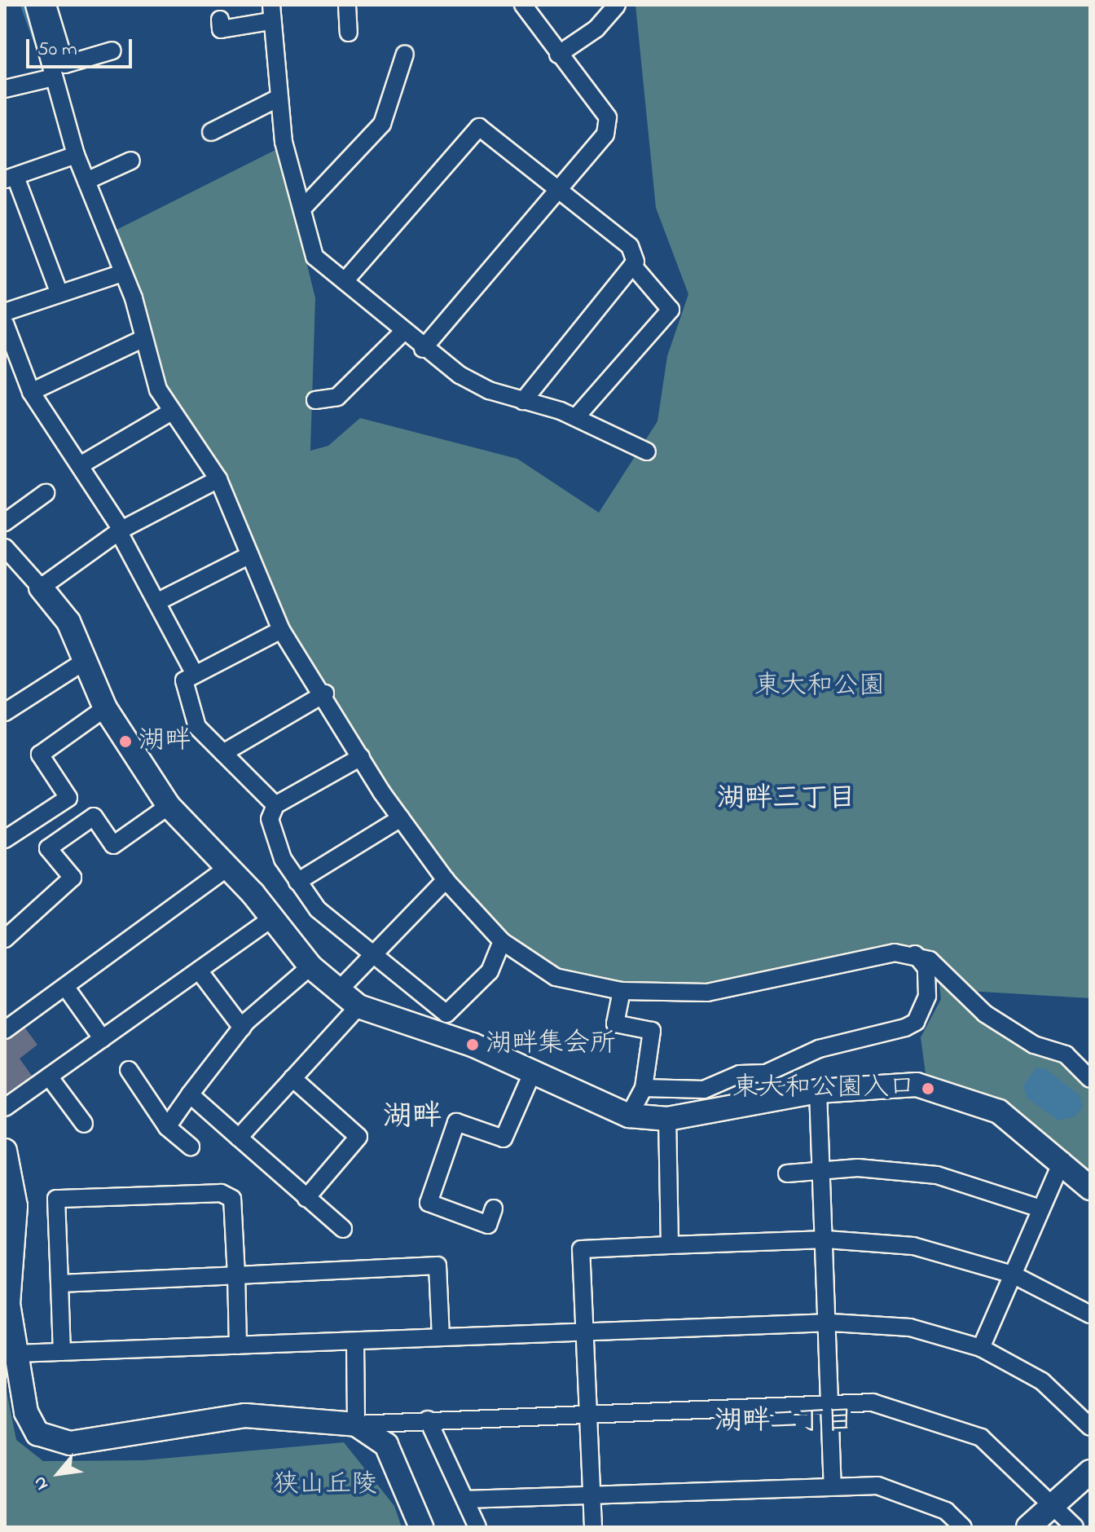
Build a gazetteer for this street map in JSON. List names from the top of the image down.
{
  "districts": ["湖畔三丁目", "湖畔", "湖畔二丁目"],
  "parks": ["東大和公園", "狭山丘陵"],
  "places": ["湖畔", "湖畔集会所", "東大和公園入口"],
  "scale_bar": "50 m",
  "north": "bottom left"
}
